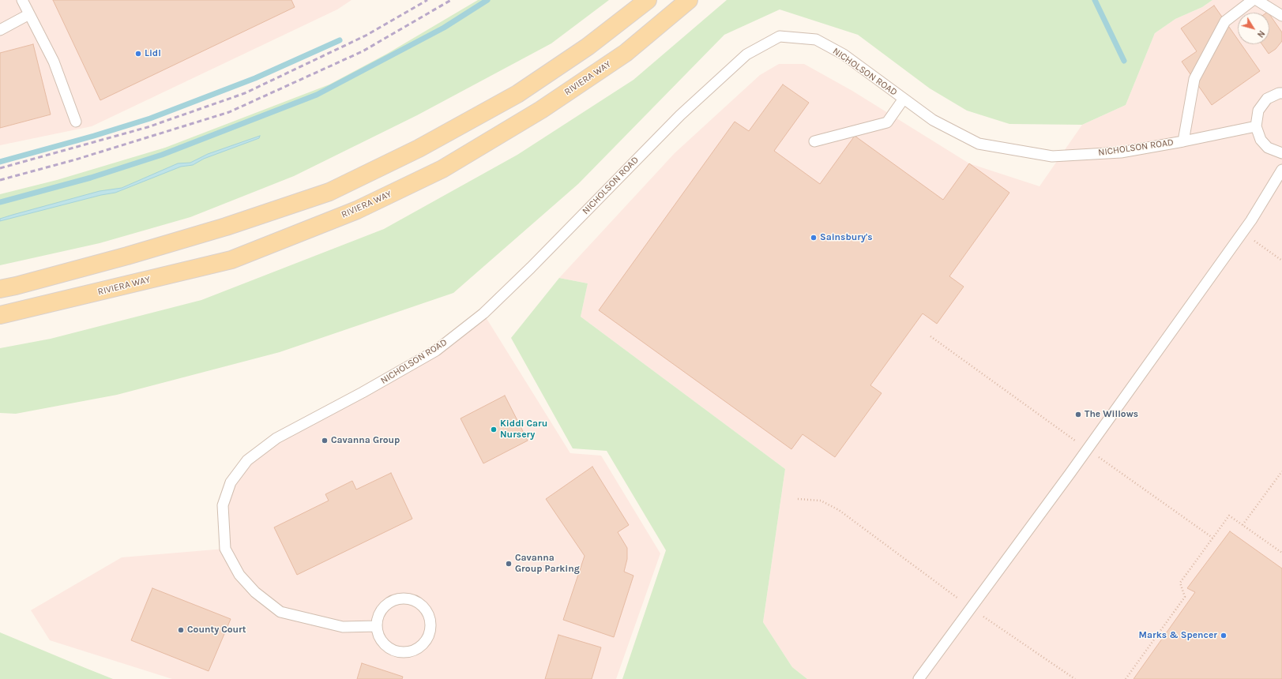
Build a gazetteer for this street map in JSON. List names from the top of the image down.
{
  "streets": {
    "main road": ["RIVIERA WAY"],
    "lane": ["NICHOLSON ROAD"]
  },
  "places": [
    "Lidl",
    "Sainsbury's",
    "The Willows",
    "Kiddi Caru Nursery",
    "Cavanna Group",
    "Cavanna Group Parking",
    "County Court",
    "Marks & Spencer"
  ],
  "north": "bottom right"
}
